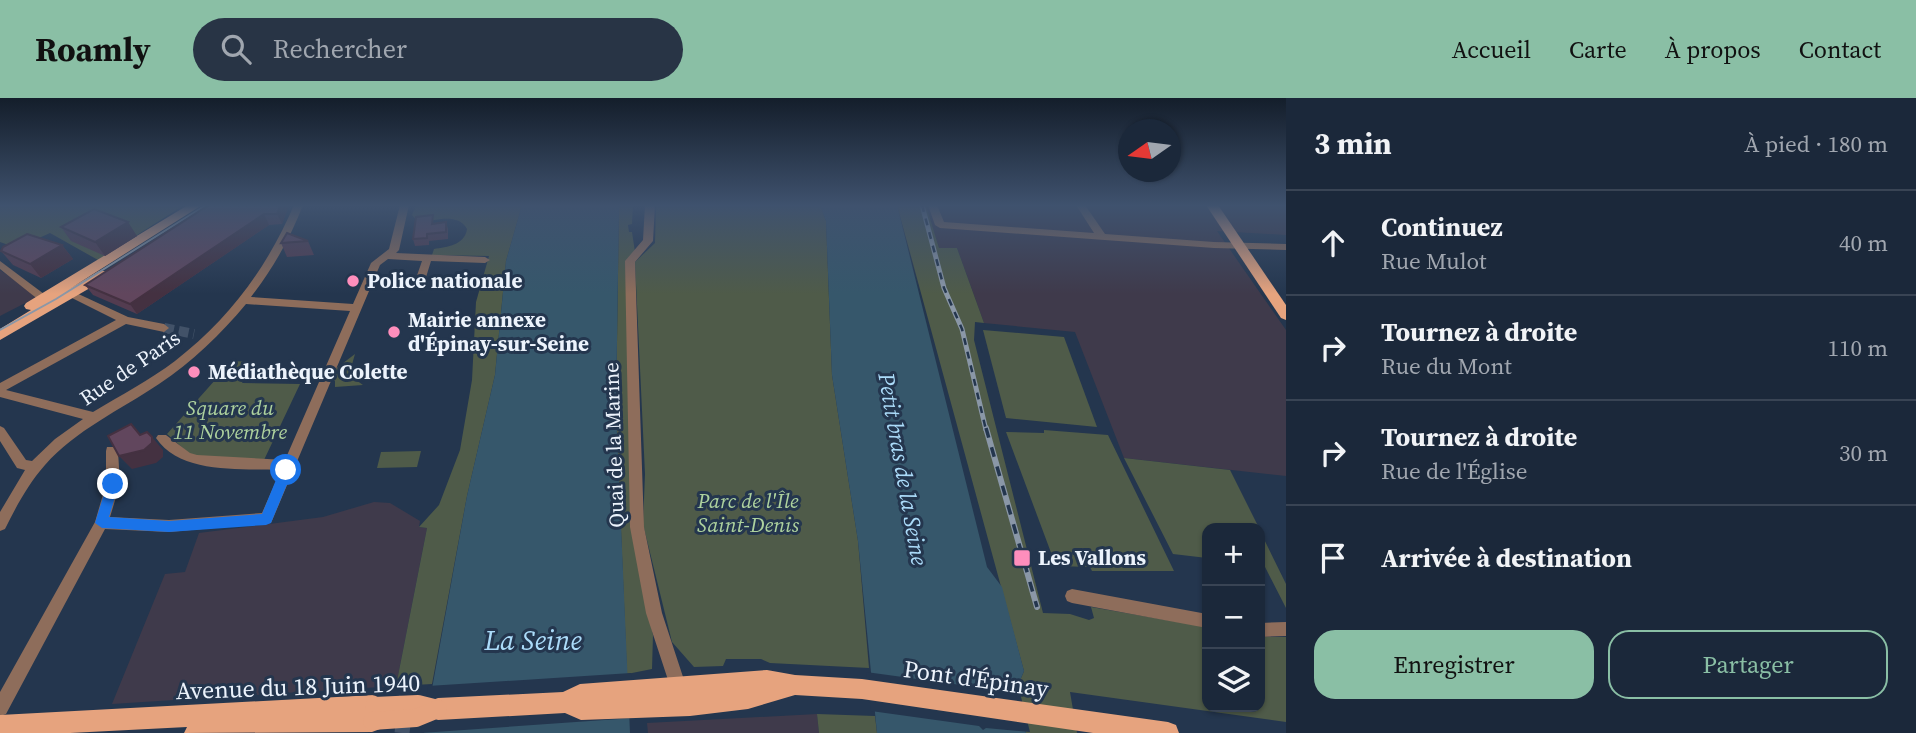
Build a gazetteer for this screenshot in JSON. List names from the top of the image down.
{
  "streets": {
    "main road": ["Pont d'Épinay", "Avenue du 18 Juin 1940"],
    "street": ["Rue de Paris", "Quai de la Marine"]
  },
  "crossings": [
    ["Quai de la Marine", "Pont d'Épinay"],
    ["Quai de la Marine", "Avenue du 18 Juin 1940"],
    ["Pont d'Épinay", "Avenue du 18 Juin 1940"]
  ],
  "water": ["Petit bras de la Seine", "La Seine"],
  "parks": ["Square du 11 Novembre", "Parc de l'Île Saint-Denis"],
  "places": {
    "other": ["Police nationale", "Mairie annexe d'Épinay-sur-Seine", "Médiathèque Colette"],
    "transit": ["Les Vallons"]
  },
  "north": "left",
  "page": {
    "header": "Roamly",
    "search": "Rechercher",
    "nav": [
      "Accueil",
      "Carte",
      "À propos",
      "Contact"
    ],
    "heading": ["3 min", "À pied · 180 m"],
    "list": [
      ["Continuez", "Rue Mulot", "40 m"],
      ["Tournez à droite", "Rue du Mont", "110 m"],
      ["Tournez à droite", "Rue de l'Église", "30 m"],
      "Arrivée à destination"
    ],
    "map_buttons": ["+", "−"],
    "buttons": ["Enregistrer", "Partager"]
  }
}
